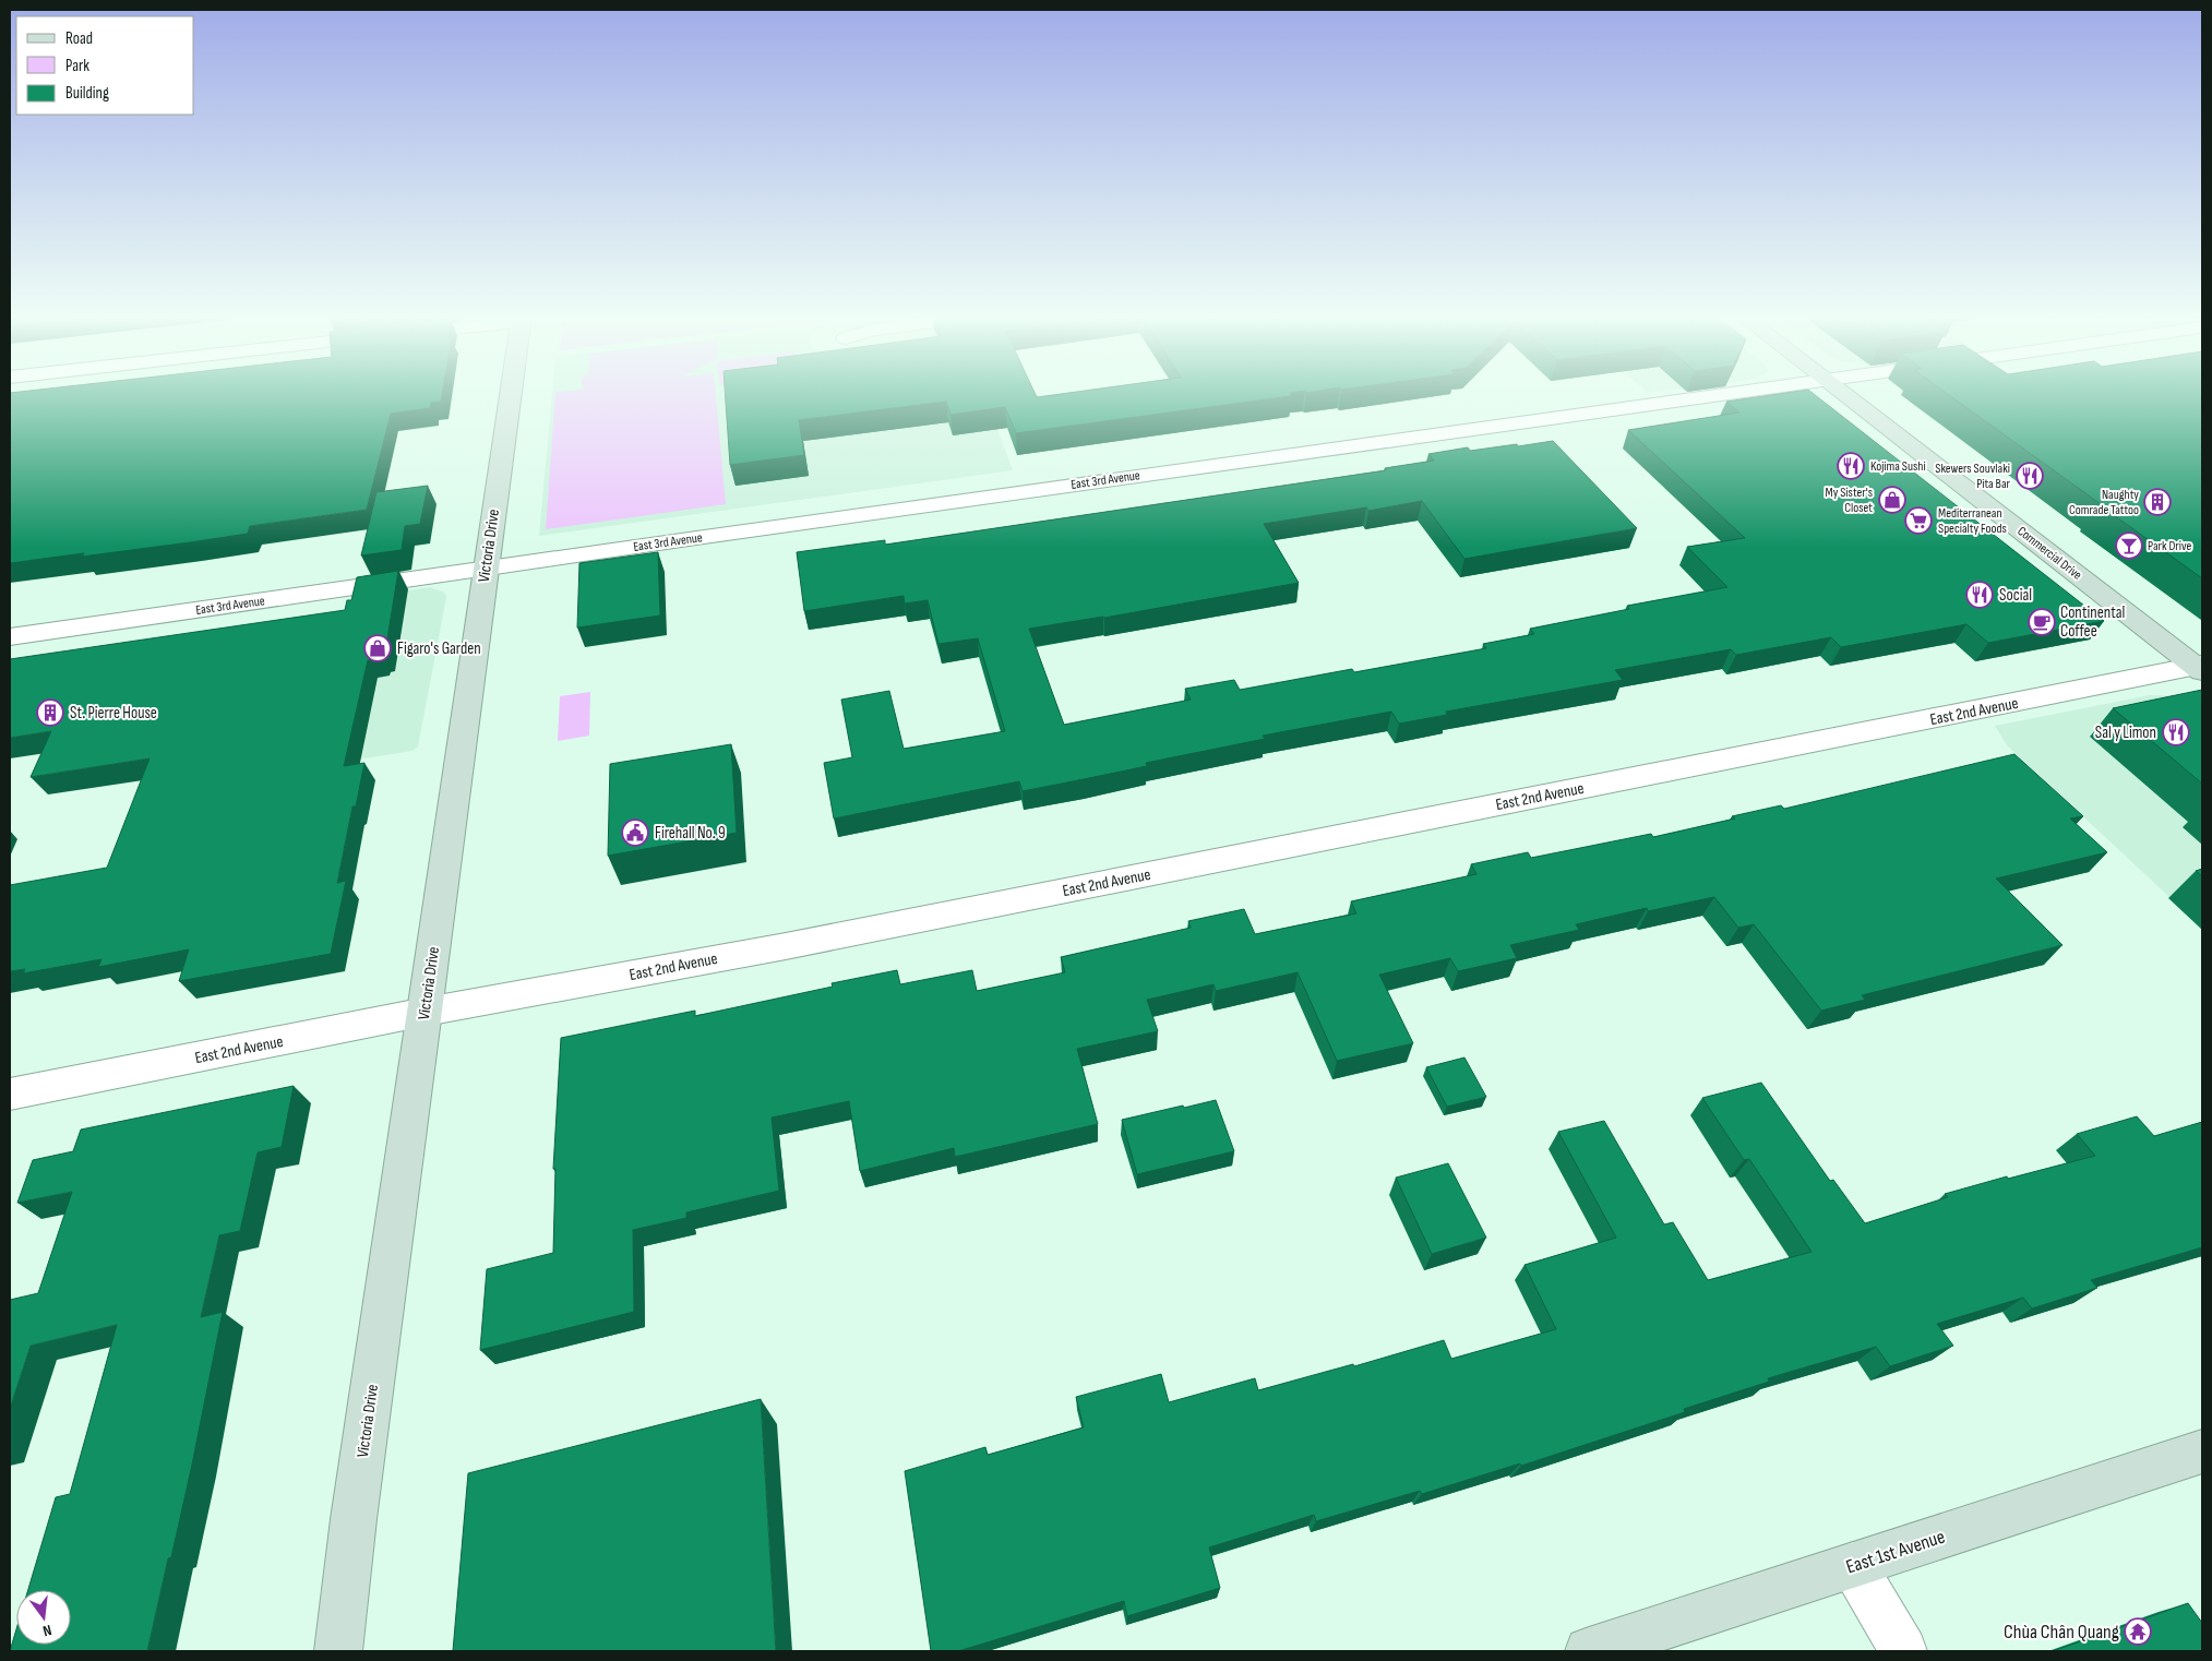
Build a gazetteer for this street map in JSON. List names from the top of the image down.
{
  "streets": {
    "street": [
      "East 3rd Avenue",
      "Victoria Drive",
      "Commercial Drive",
      "East 2nd Avenue",
      "East 1st Avenue"
    ]
  },
  "crossings": [
    ["East 3rd Avenue", "Victoria Drive"],
    ["Victoria Drive", "East 2nd Avenue"],
    ["Commercial Drive", "East 2nd Avenue"]
  ],
  "places": {
    "restaurant": [
      "Kojima Sushi",
      "Skewers Souvlaki Pita Bar",
      "Social",
      "Sal y Limon"
    ],
    "shop": ["My Sister's Closet", "Figaro's Garden"],
    "building": ["Naughty Comrade Tattoo", "St. Pierre House"],
    "supermarket": ["Mediterranean Specialty Foods"],
    "bar": ["Park Drive"],
    "cafe": ["Continental Coffee"],
    "public building": ["Firehall No. 9"],
    "temple": ["Chùa Chân Quang"]
  },
  "legend": ["Road", "Park", "Building"],
  "north": "bottom"
}
